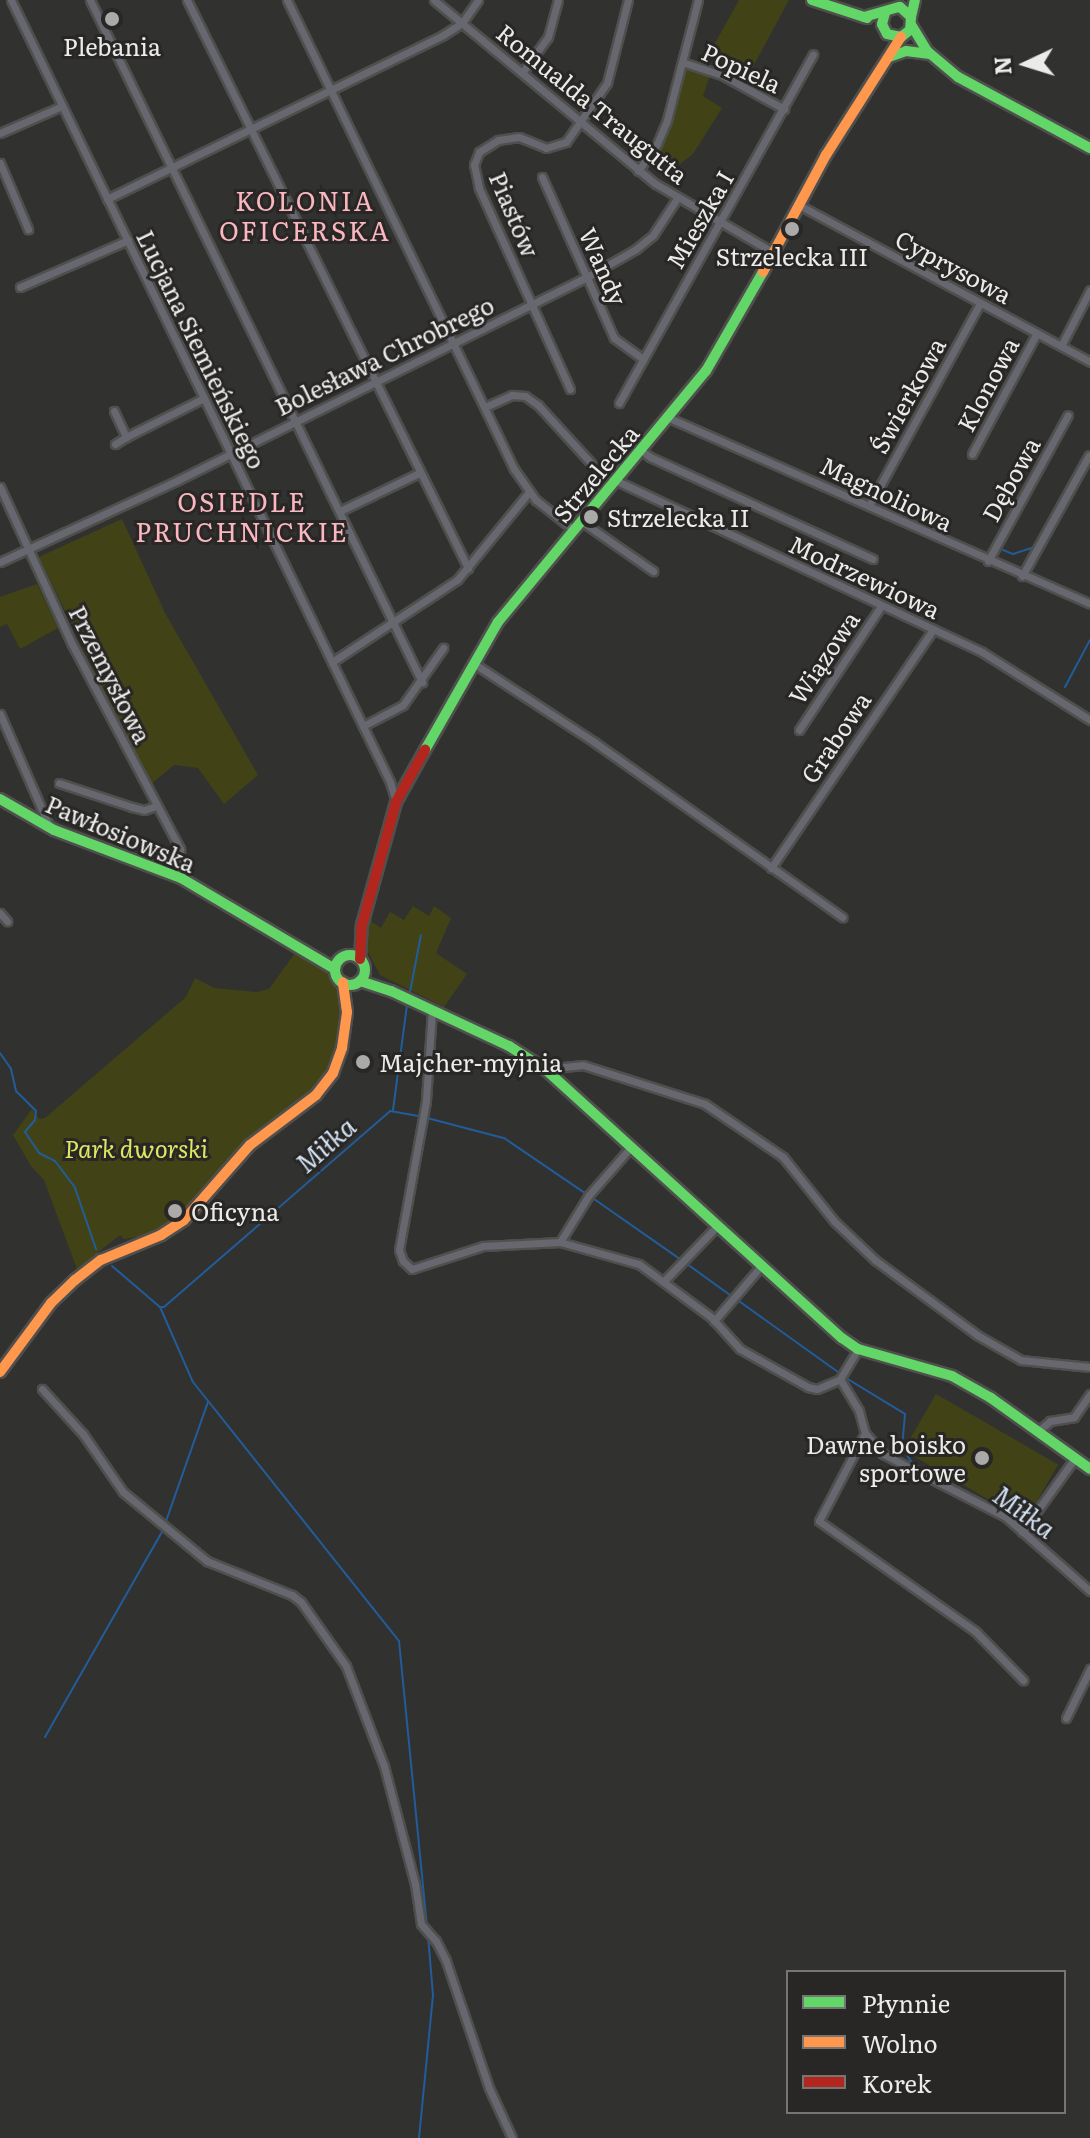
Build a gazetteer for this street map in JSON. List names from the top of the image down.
{
  "streets": {
    "street": [
      "Popiela",
      "Romualda Traugutta",
      "Piastów",
      "Mieszka I",
      "Wandy",
      "Cyprysowa",
      "Lucjana Siemieńskiego",
      "Bolesława Chrobrego",
      "Klonowa",
      "Świerkowa",
      "Strzelecka",
      "Dębowa",
      "Magnoliowa",
      "Modrzewiowa",
      "Wiązowa",
      "Przemysłowa",
      "Grabowa",
      "Pawłosiowska"
    ]
  },
  "crossings": [
    ["Popiela", "Mieszka I"],
    ["Romualda Traugutta", "Piastów"],
    ["Romualda Traugutta", "Mieszka I"],
    ["Romualda Traugutta", "Bolesława Chrobrego"],
    ["Romualda Traugutta", "Strzelecka"],
    ["Piastów", "Bolesława Chrobrego"],
    ["Mieszka I", "Wandy"],
    ["Wandy", "Bolesława Chrobrego"],
    ["Cyprysowa", "Klonowa"],
    ["Cyprysowa", "Świerkowa"],
    ["Cyprysowa", "Strzelecka"],
    ["Lucjana Siemieńskiego", "Bolesława Chrobrego"],
    ["Lucjana Siemieńskiego", "Strzelecka"],
    ["Bolesława Chrobrego", "Przemysłowa"],
    ["Świerkowa", "Magnoliowa"],
    ["Strzelecka", "Magnoliowa"],
    ["Strzelecka", "Modrzewiowa"],
    ["Strzelecka", "Pawłosiowska"],
    ["Dębowa", "Magnoliowa"],
    ["Modrzewiowa", "Wiązowa"],
    ["Modrzewiowa", "Grabowa"],
    ["Przemysłowa", "Pawłosiowska"]
  ],
  "districts": ["KOLONIA OFICERSKA", "OSIEDLE PRUCHNICKIE"],
  "water": ["Miłka"],
  "parks": ["Park dworski"],
  "places": [
    "Plebania",
    "Strzelecka III",
    "Strzelecka II",
    "Majcher-myjnia",
    "Oficyna",
    "Dawne boisko sportowe"
  ],
  "legend": ["Płynnie", "Wolno", "Korek"],
  "north": "left"
}
